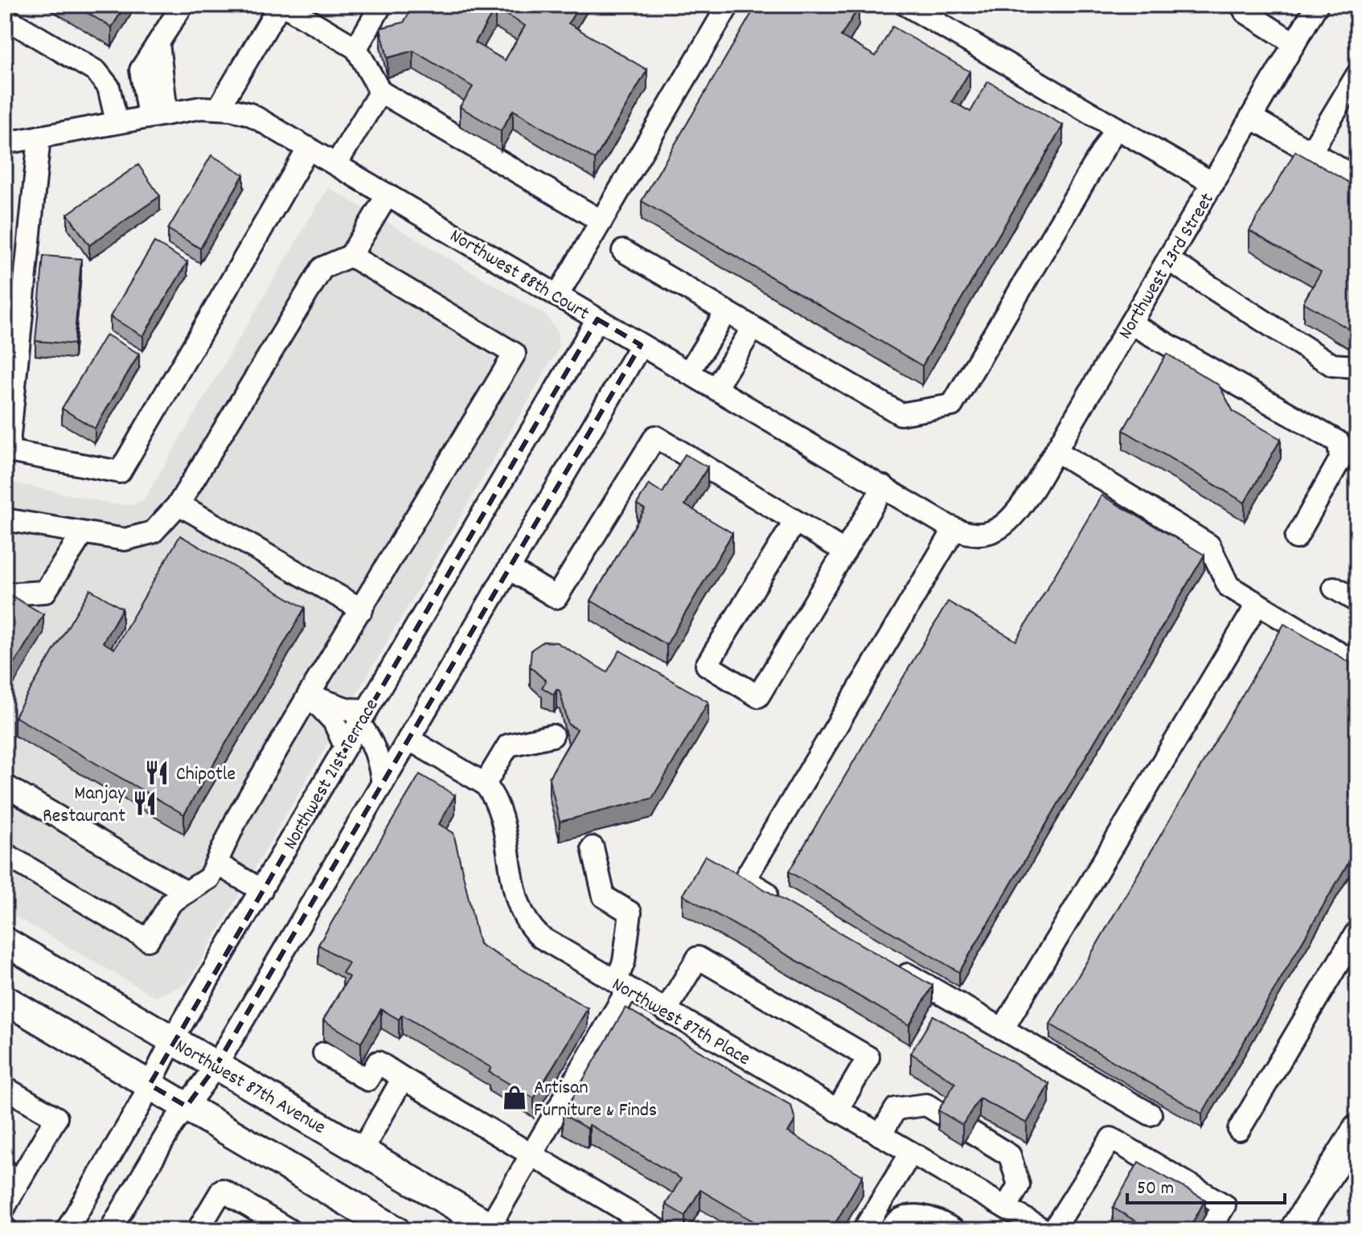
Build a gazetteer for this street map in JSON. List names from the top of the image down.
{
  "streets": {
    "main road": ["Northwest 87th Avenue"],
    "street": [
      "Northwest 23rd Street",
      "Northwest 88th Court",
      "Northwest 21st Terrace",
      "Northwest 87th Place"
    ]
  },
  "crossings": [
    ["Northwest 23rd Street", "Northwest 88th Court"],
    ["Northwest 88th Court", "Northwest 21st Terrace"],
    ["Northwest 21st Terrace", "Northwest 87th Avenue"]
  ],
  "places": {
    "restaurant": ["Chipotle", "Manjay Restaurant"],
    "shop": ["Artisan Furniture & Finds"]
  },
  "scale_bar": "50 m"
}
